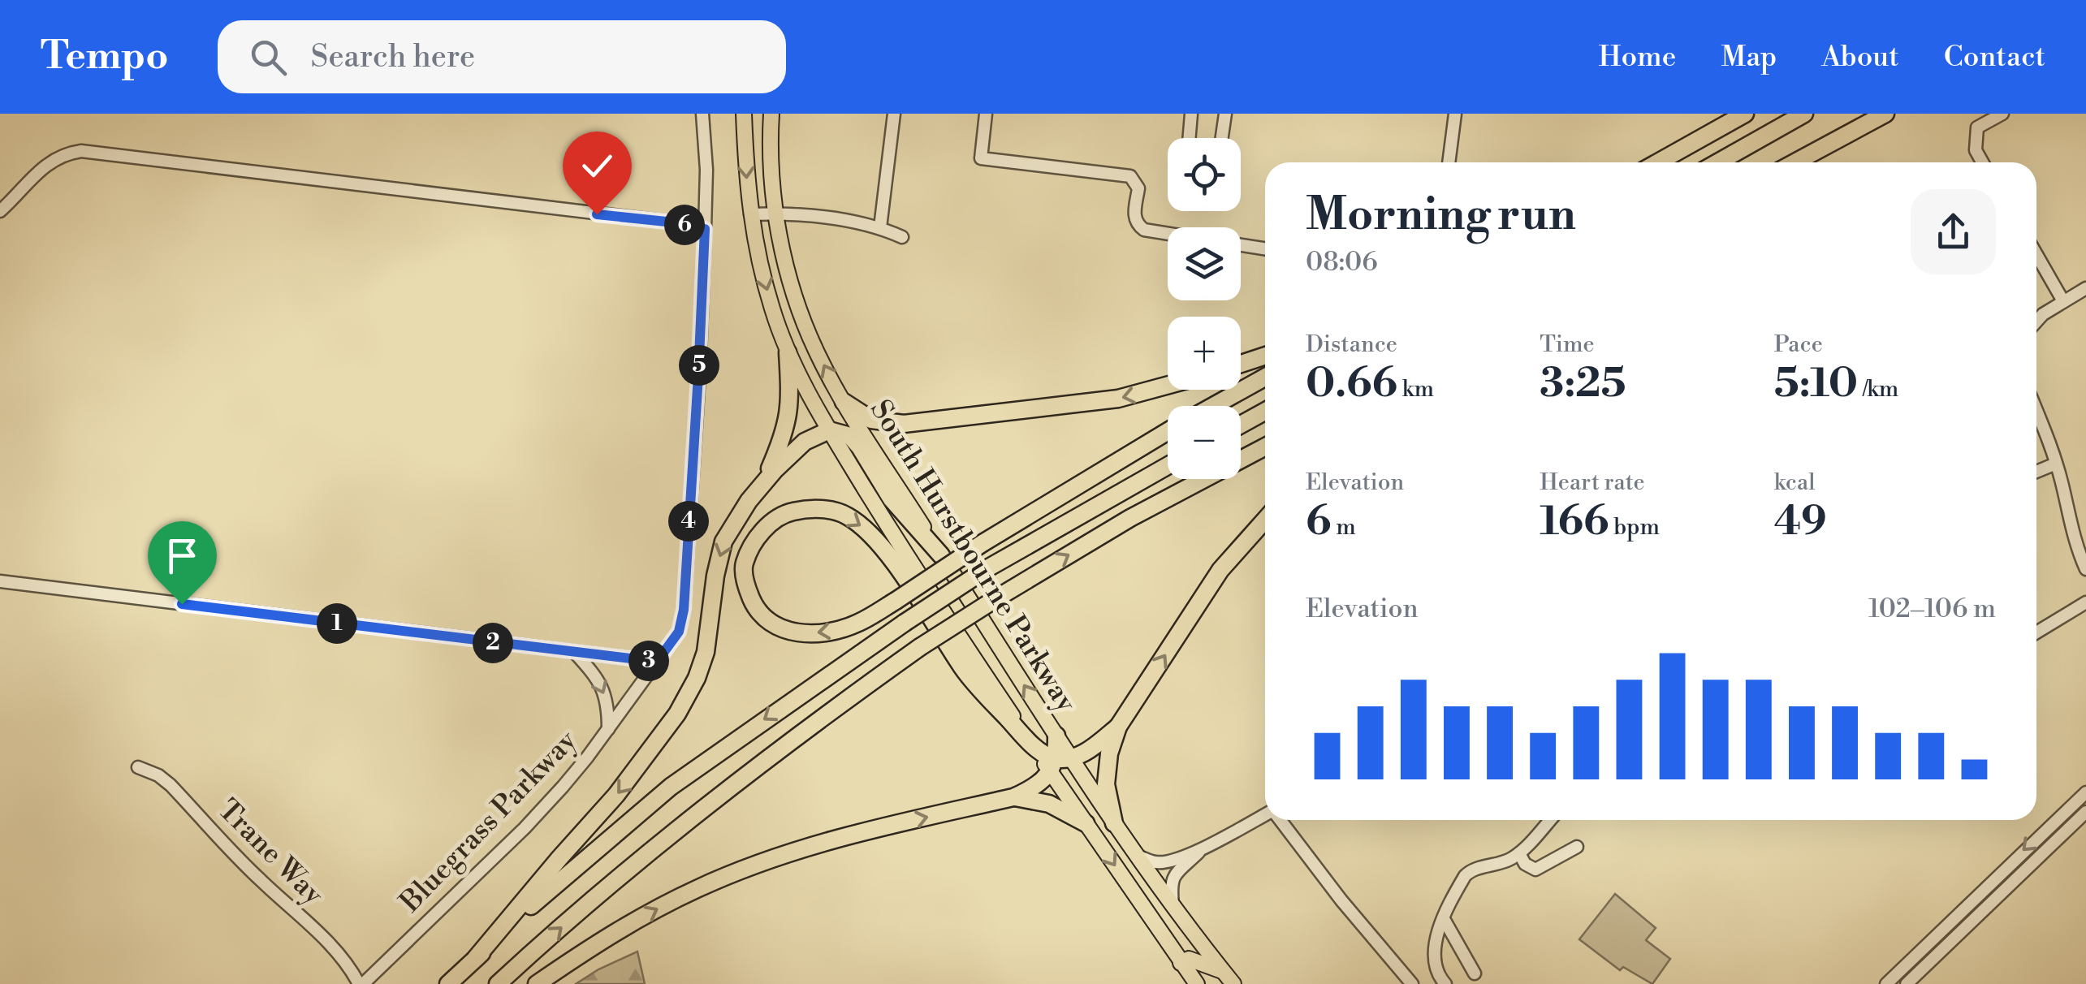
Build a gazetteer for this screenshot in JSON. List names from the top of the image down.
{
  "streets": {
    "main road": ["South Hurstbourne Parkway"],
    "street": ["Bluegrass Parkway", "Trane Way"]
  },
  "crossings": [
    ["Bluegrass Parkway", "Trane Way"]
  ],
  "page": {
    "header": "Tempo",
    "search": "Search here",
    "nav": [
      "Home",
      "Map",
      "About",
      "Contact"
    ],
    "map_buttons": ["+", "−"],
    "heading": ["Morning run", "08:06"],
    "pins": [
      "6",
      "5",
      "4",
      "1",
      "2",
      "3"
    ],
    "stats": [
      ["Distance", "0.66 km"],
      ["Time", "3:25"],
      ["Pace", "5:10 /km"],
      ["Elevation", "6 m"],
      ["Heart rate", "166 bpm"],
      ["kcal", "49"]
    ],
    "chart": ["Elevation", "102–106 m"]
  }
}
